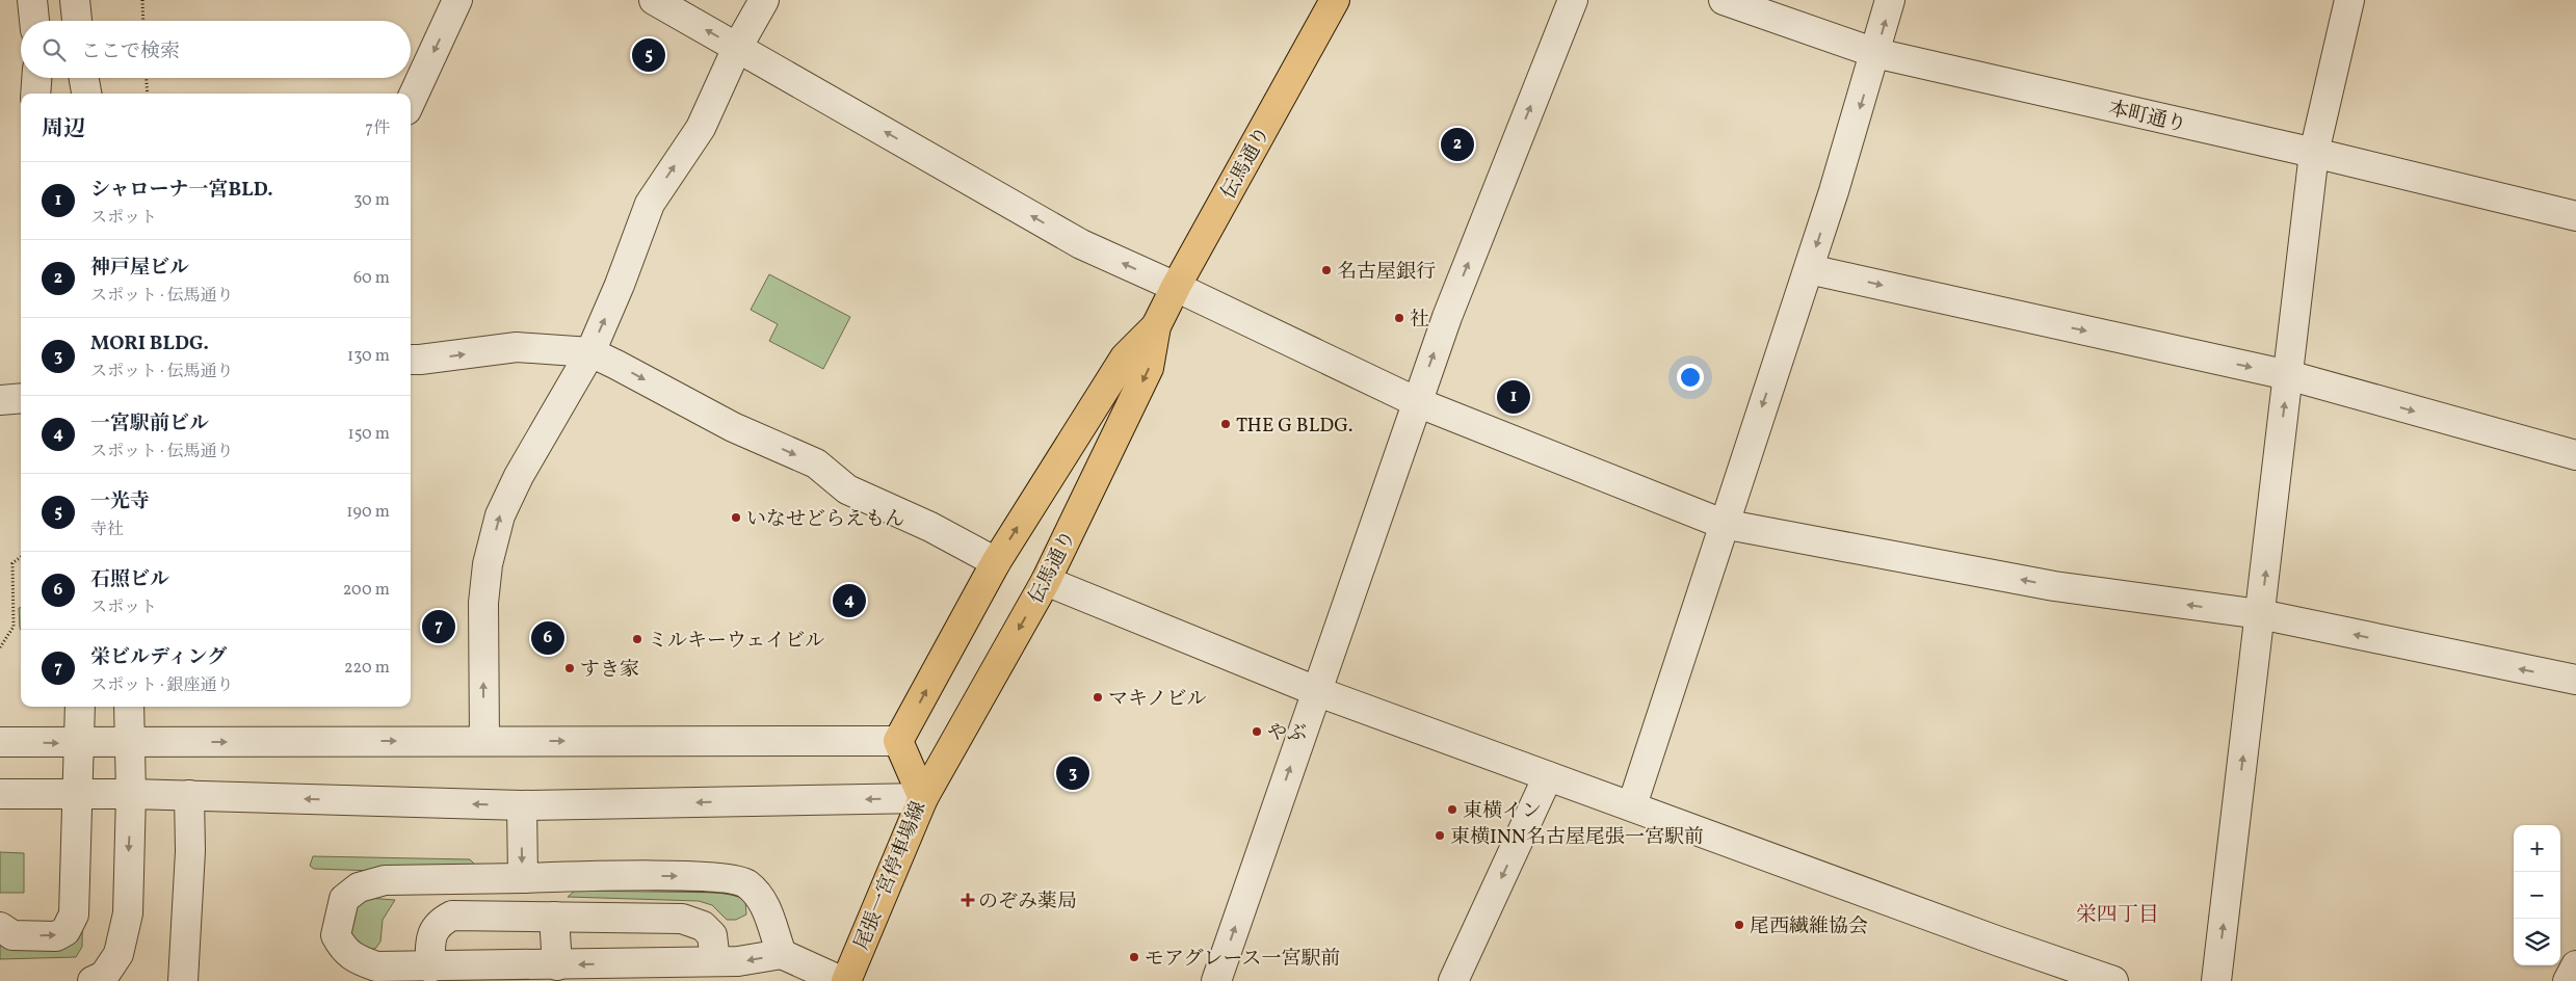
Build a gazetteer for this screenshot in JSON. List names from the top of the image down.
{
  "streets": {
    "main road": ["伝馬通り", "尾張一宮停車場線"],
    "street": ["本町通り"]
  },
  "crossings": [
    ["伝馬通り", "尾張一宮停車場線"]
  ],
  "districts": ["栄四丁目"],
  "places": {
    "other": [
      "名古屋銀行",
      "社",
      "THE G BLDG.",
      "いなせどらえもん",
      "ミルキーウェイビル",
      "すき家",
      "マキノビル",
      "やぶ",
      "東横イン",
      "東横INN名古屋尾張一宮駅前",
      "尾西繊維協会",
      "モアグレース一宮駅前"
    ],
    "health": ["のぞみ薬局"]
  },
  "page": {
    "search": "ここで検索",
    "pins": [
      "5",
      "2",
      "1",
      "4",
      "7",
      "6",
      "3"
    ],
    "heading": ["周辺", "7件"],
    "list": [
      {
        "mark": "1",
        "name": "シャローナ一宮BLD.",
        "note": "スポット",
        "value": "30 m"
      },
      {
        "mark": "2",
        "name": "神戸屋ビル",
        "note": "スポット · 伝馬通り",
        "value": "60 m"
      },
      {
        "mark": "3",
        "name": "MORI BLDG.",
        "note": "スポット · 伝馬通り",
        "value": "130 m"
      },
      {
        "mark": "4",
        "name": "一宮駅前ビル",
        "note": "スポット · 伝馬通り",
        "value": "150 m"
      },
      {
        "mark": "5",
        "name": "一光寺",
        "note": "寺社",
        "value": "190 m"
      },
      {
        "mark": "6",
        "name": "石照ビル",
        "note": "スポット",
        "value": "200 m"
      },
      {
        "mark": "7",
        "name": "栄ビルディング",
        "note": "スポット · 銀座通り",
        "value": "220 m"
      }
    ],
    "map_buttons": ["+", "−"]
  }
}
